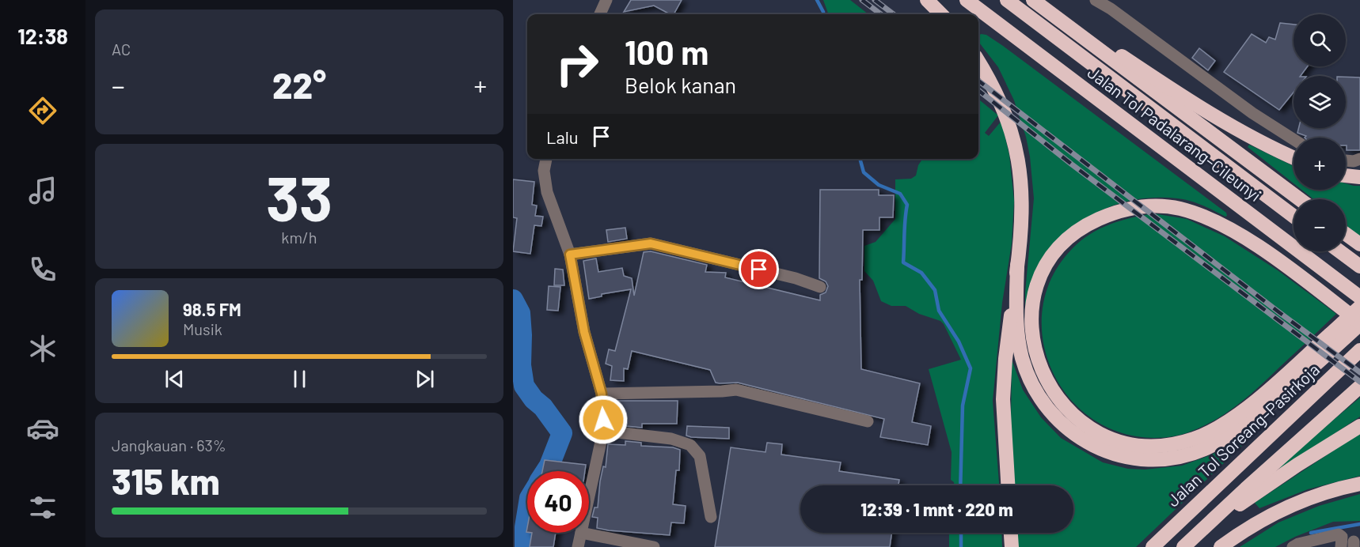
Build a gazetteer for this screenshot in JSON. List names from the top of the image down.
{
  "streets": {
    "highway": ["Jalan Tol Padalarang–Cileunyi", "Jalan Tol Soreang–Pasirkoja"]
  },
  "page": {
    "tabs": "12:38",
    "tile": [
      "AC",
      ["33", "km/h"],
      ["Jangkauan · 63%", "315 km"]
    ],
    "map_buttons": ["+", "−"],
    "turn": ["100 m", "Belok kanan"],
    "heat": ["−", "22°", "+"],
    "then": "Lalu",
    "song": ["98.5 FM", "Musik"],
    "limit": "40",
    "trip": "12:39 · 1 mnt · 220 m"
  }
}
